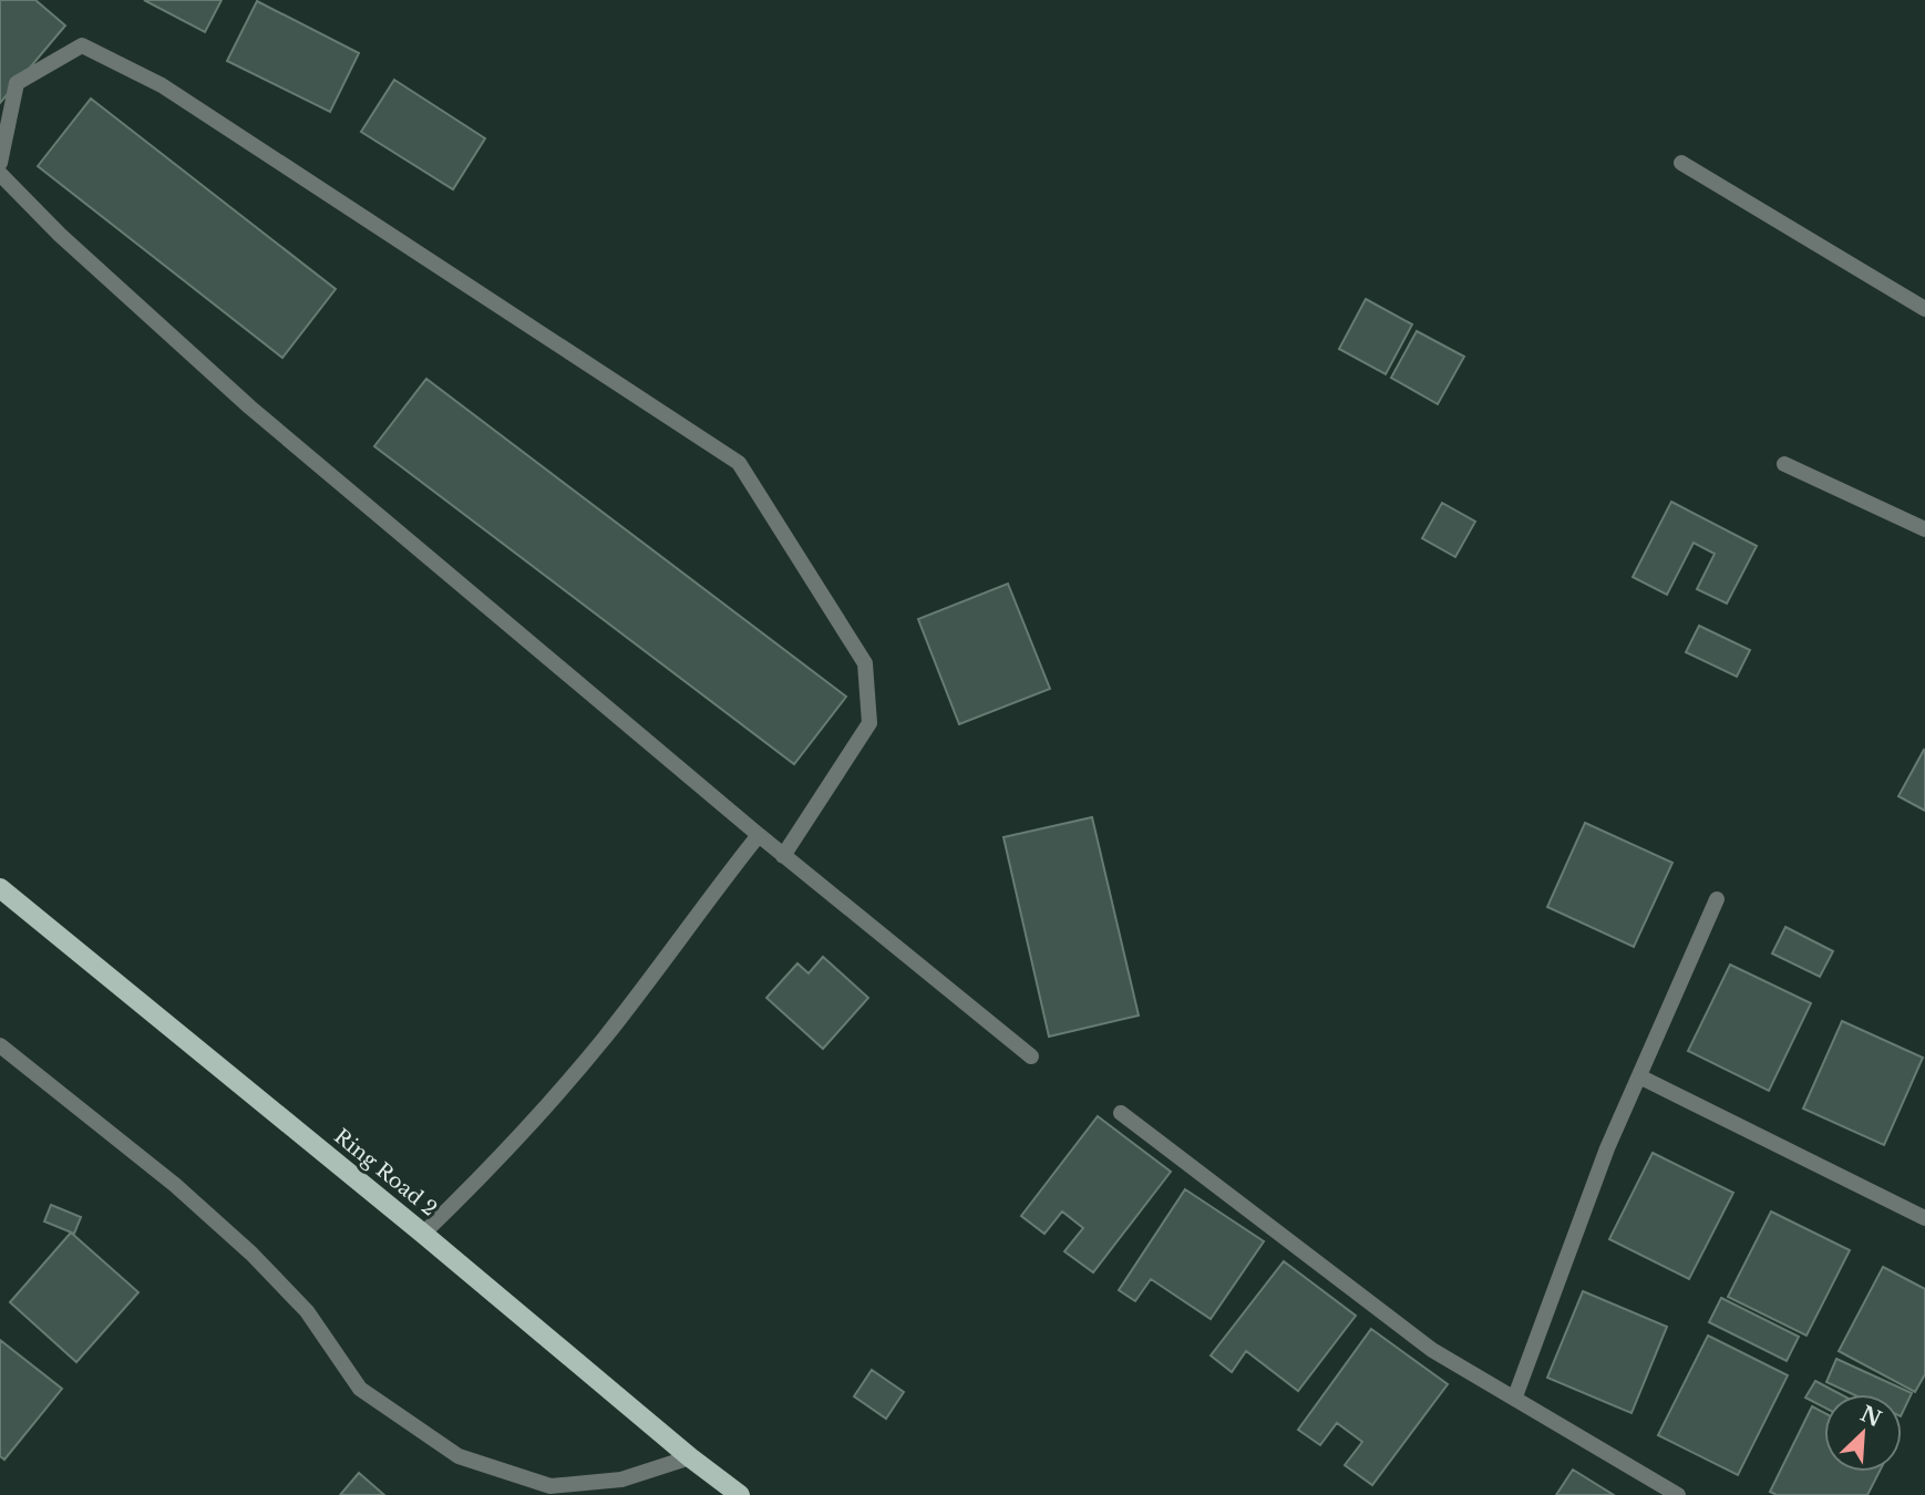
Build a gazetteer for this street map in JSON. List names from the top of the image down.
{
  "streets": {
    "main road": ["Ring Road 2"]
  },
  "north": "top right"
}
